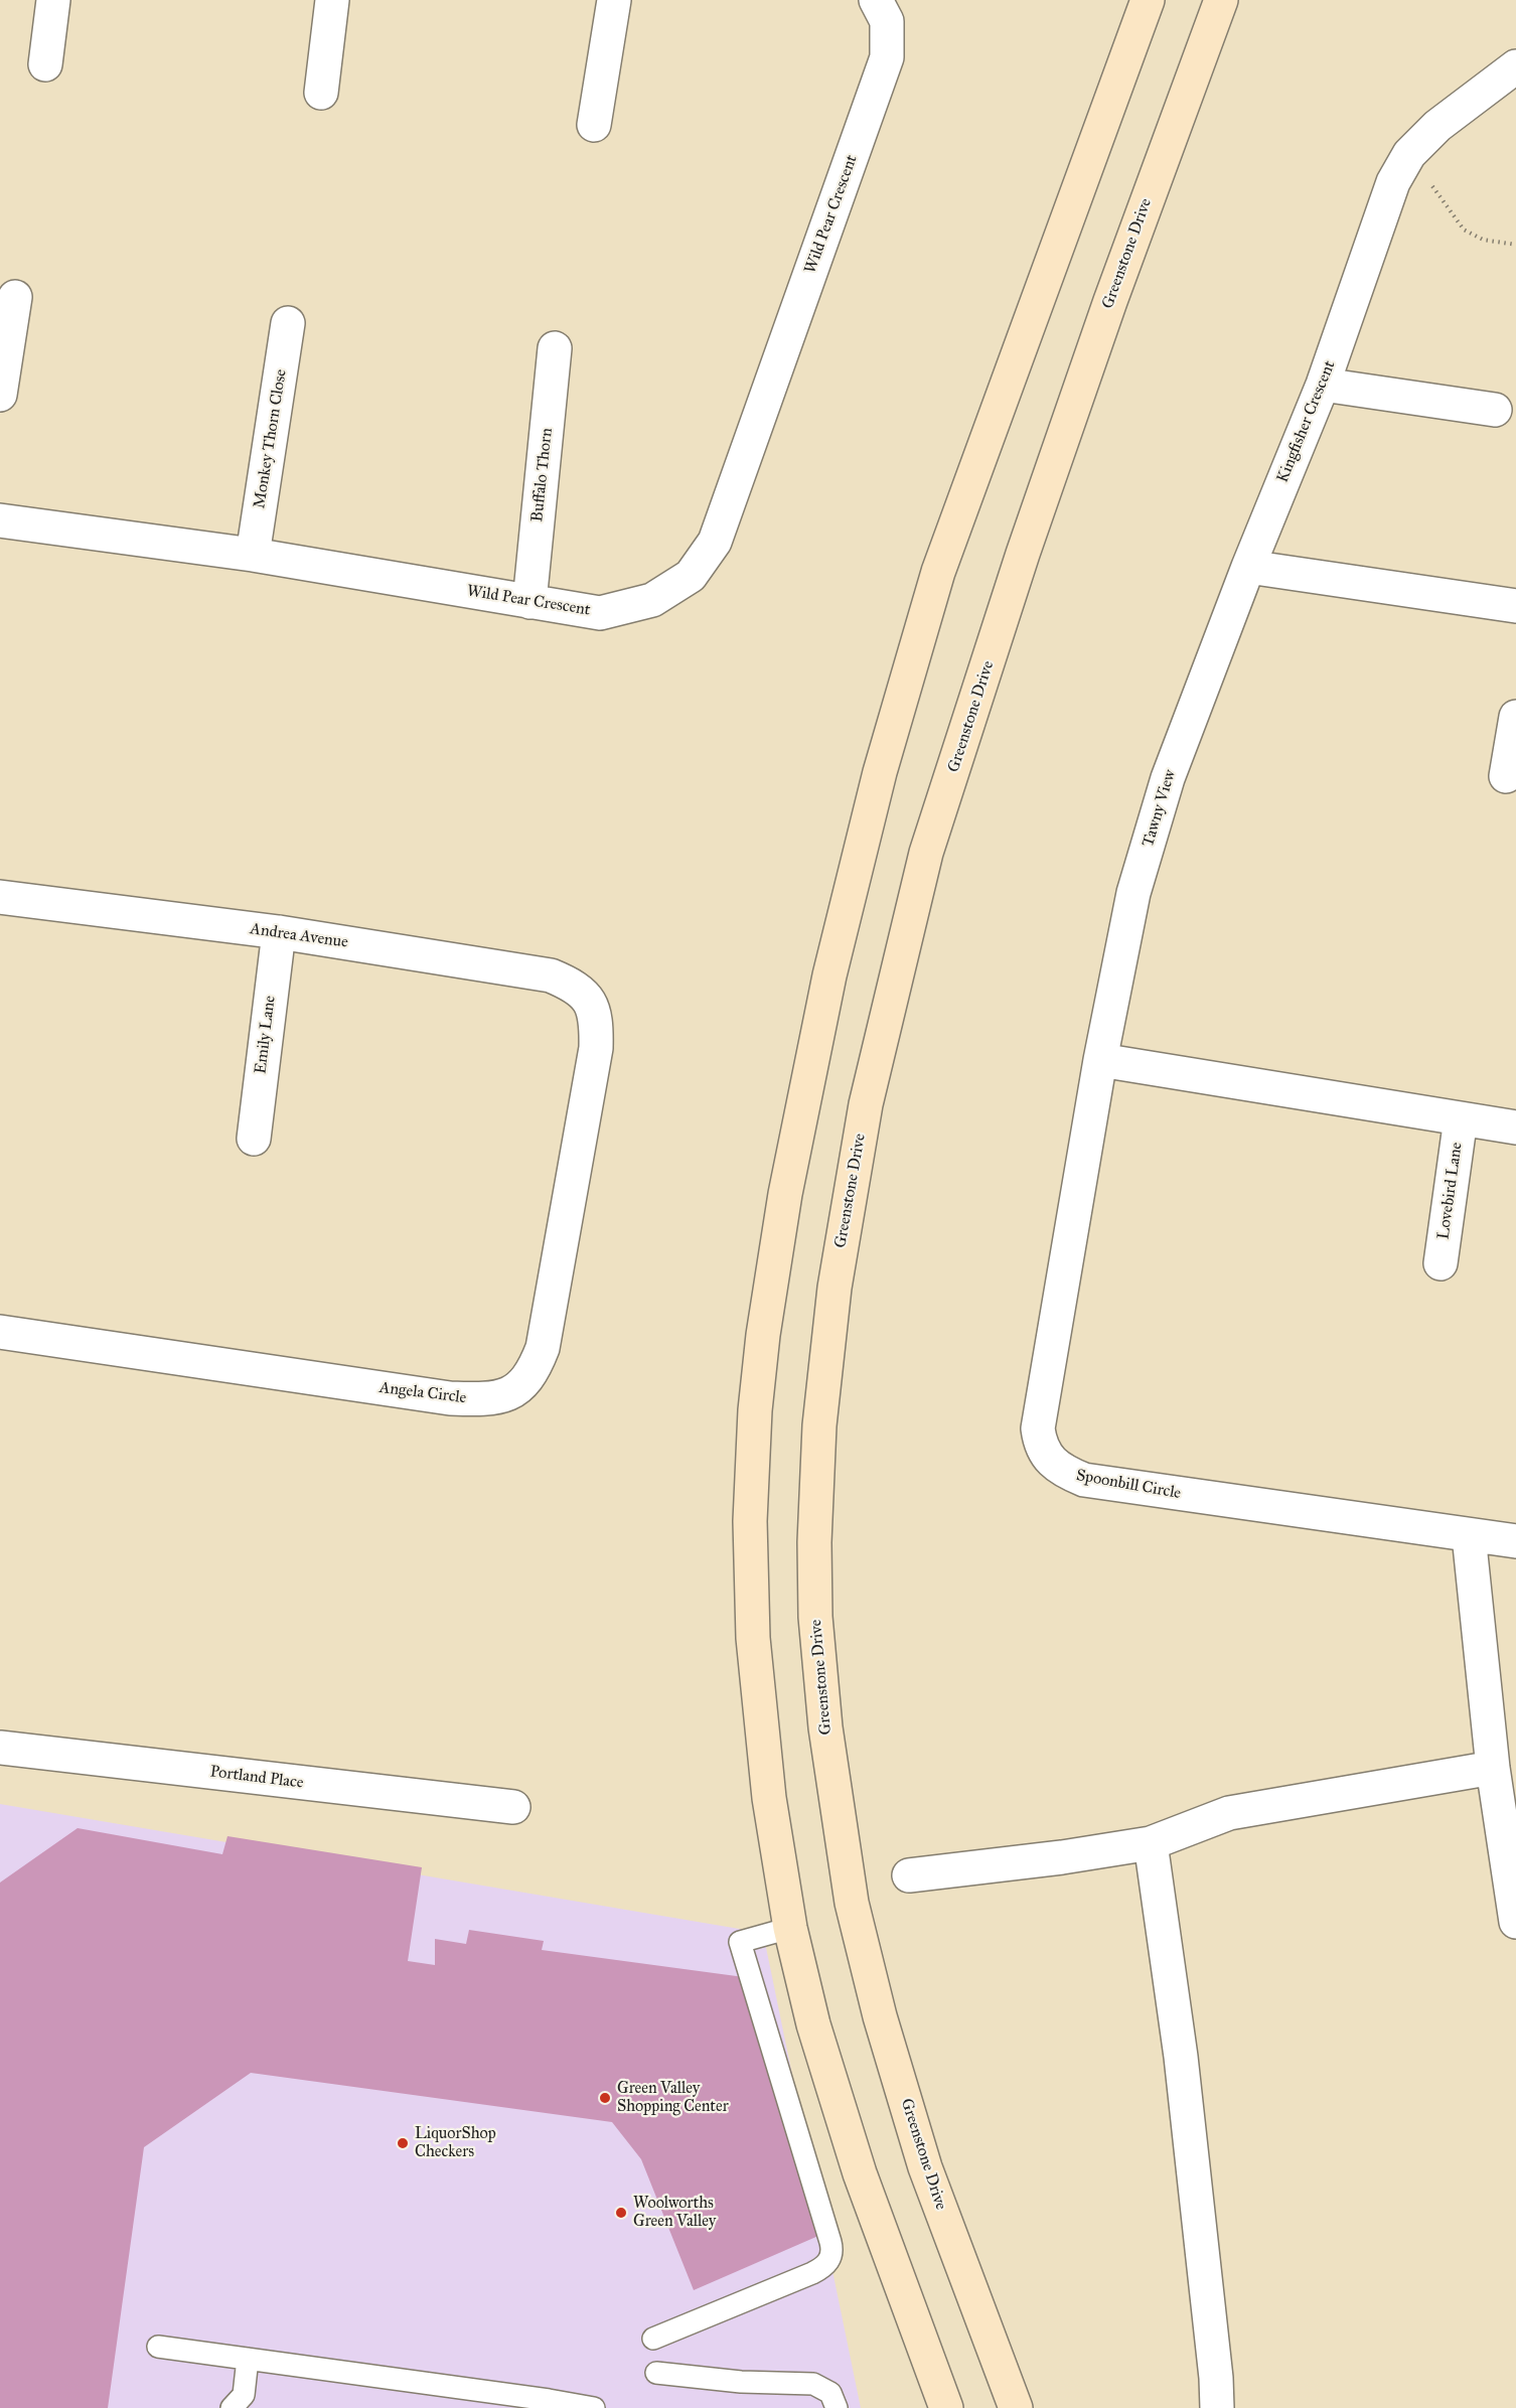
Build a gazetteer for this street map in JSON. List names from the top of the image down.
{
  "streets": {
    "main road": ["Greenstone Drive"],
    "street": [
      "Wild Pear Crescent",
      "Kingfisher Crescent",
      "Monkey Thorn Close",
      "Buffalo Thorn",
      "Tawny View",
      "Andrea Avenue",
      "Emily Lane",
      "Lovebird Lane",
      "Angela Circle",
      "Spoonbill Circle",
      "Portland Place"
    ]
  },
  "crossings": [
    ["Wild Pear Crescent", "Monkey Thorn Close"],
    ["Wild Pear Crescent", "Buffalo Thorn"],
    ["Kingfisher Crescent", "Tawny View"],
    ["Tawny View", "Spoonbill Circle"],
    ["Andrea Avenue", "Emily Lane"],
    ["Andrea Avenue", "Angela Circle"]
  ],
  "places": ["Green Valley Shopping Center", "LiquorShop Checkers", "Woolworths Green Valley"]
}
